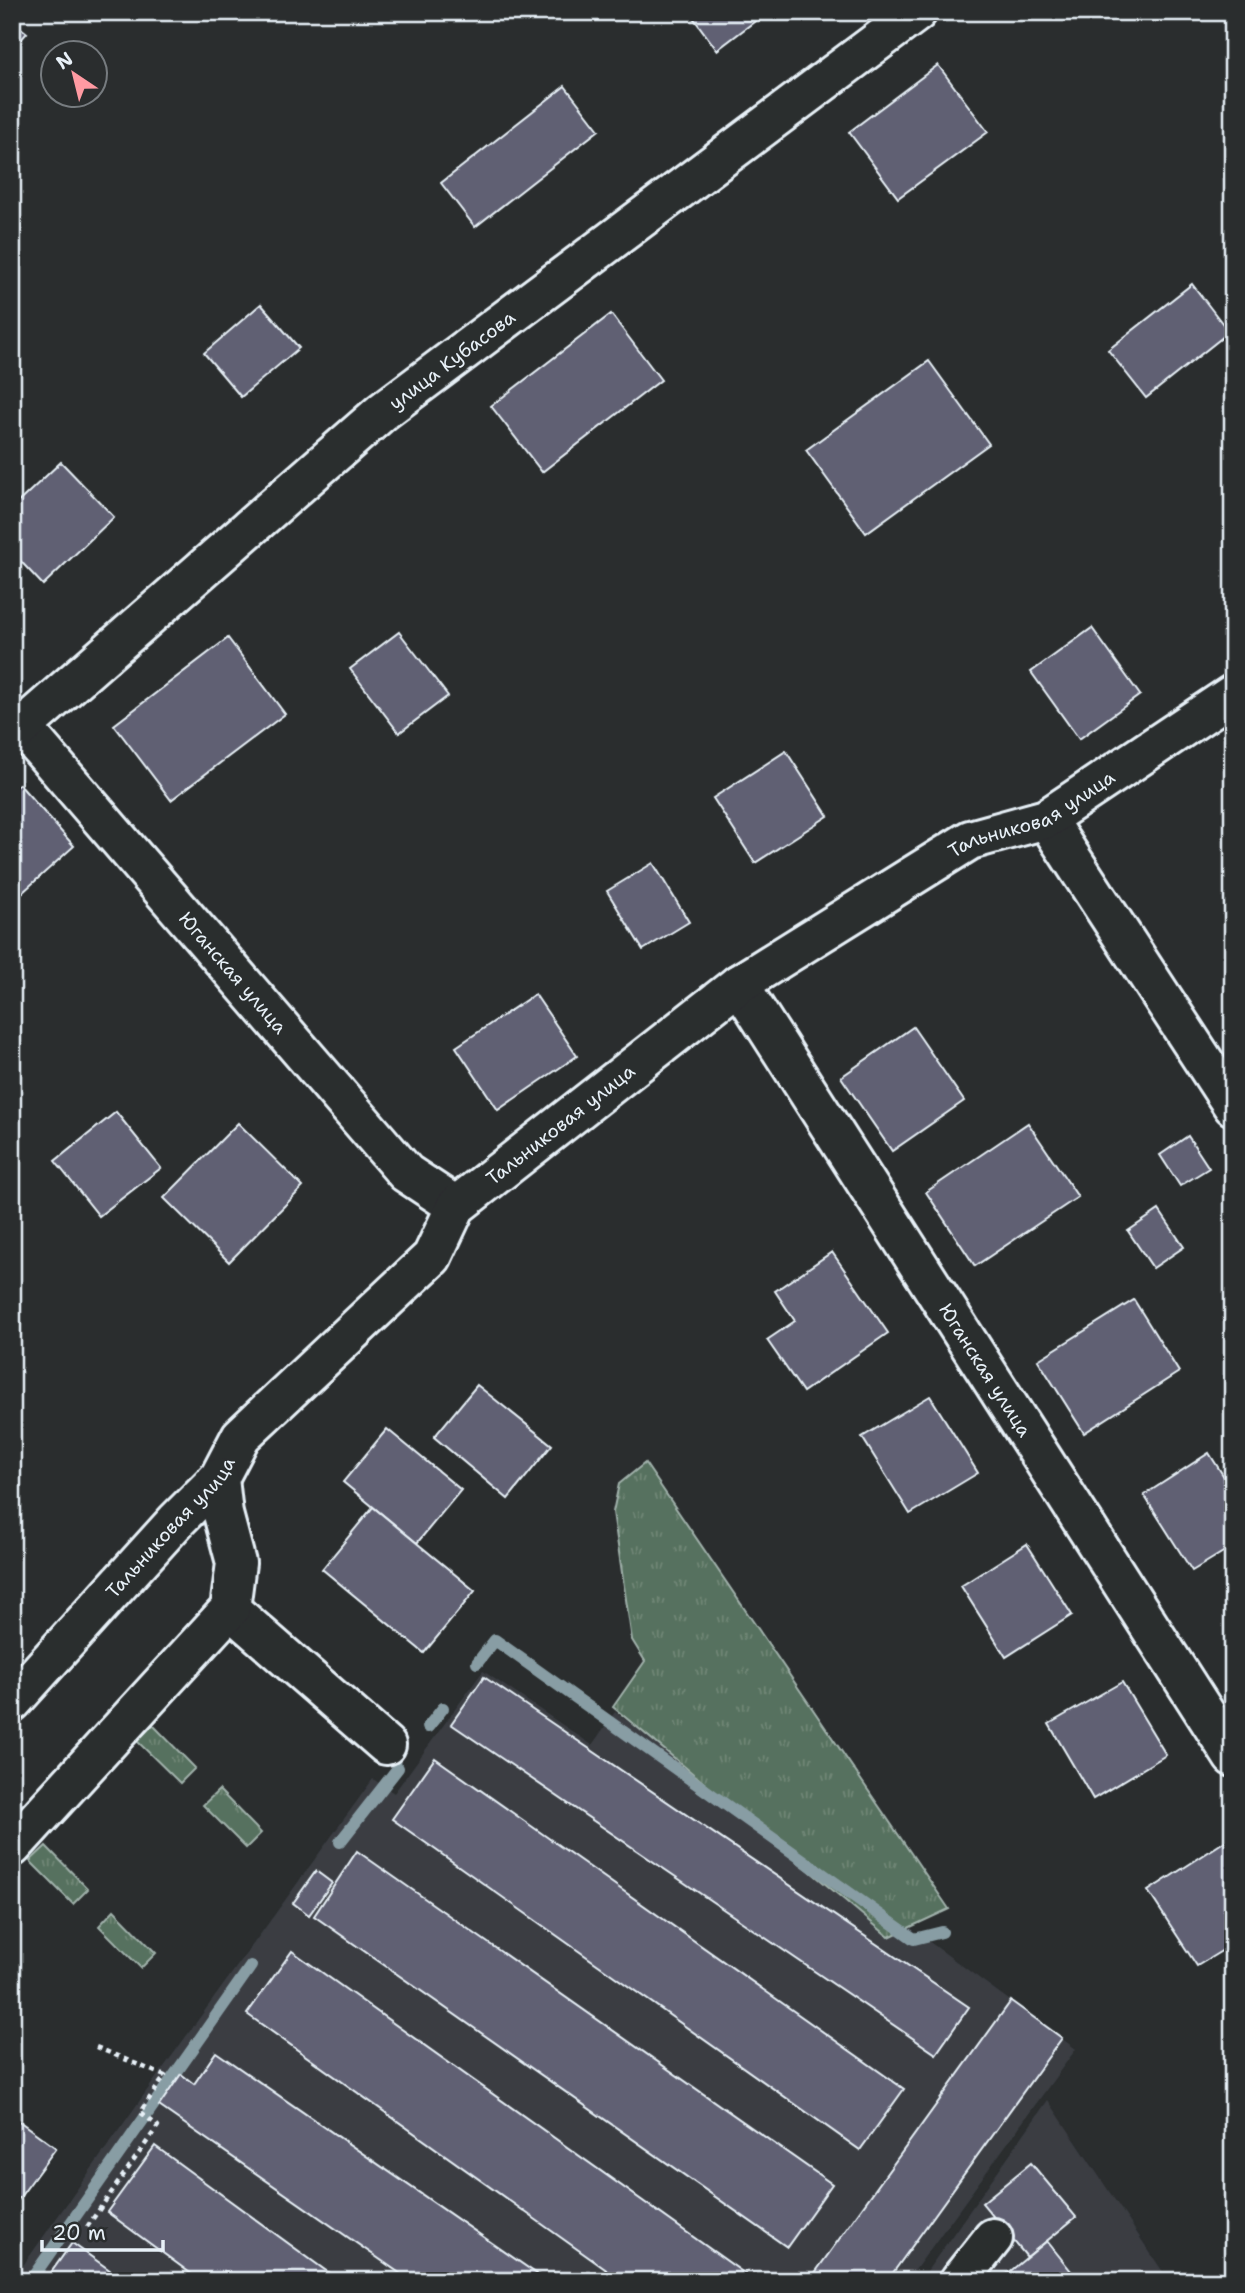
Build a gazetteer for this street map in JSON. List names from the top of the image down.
{
  "streets": {
    "street": ["улица Кубасова", "Тальниковая улица", "Юганская улица"]
  },
  "crossings": [
    ["улица Кубасова", "Юганская улица"],
    ["Тальниковая улица", "Юганская улица"]
  ],
  "scale_bar": "20 m",
  "north": "top left"
}
